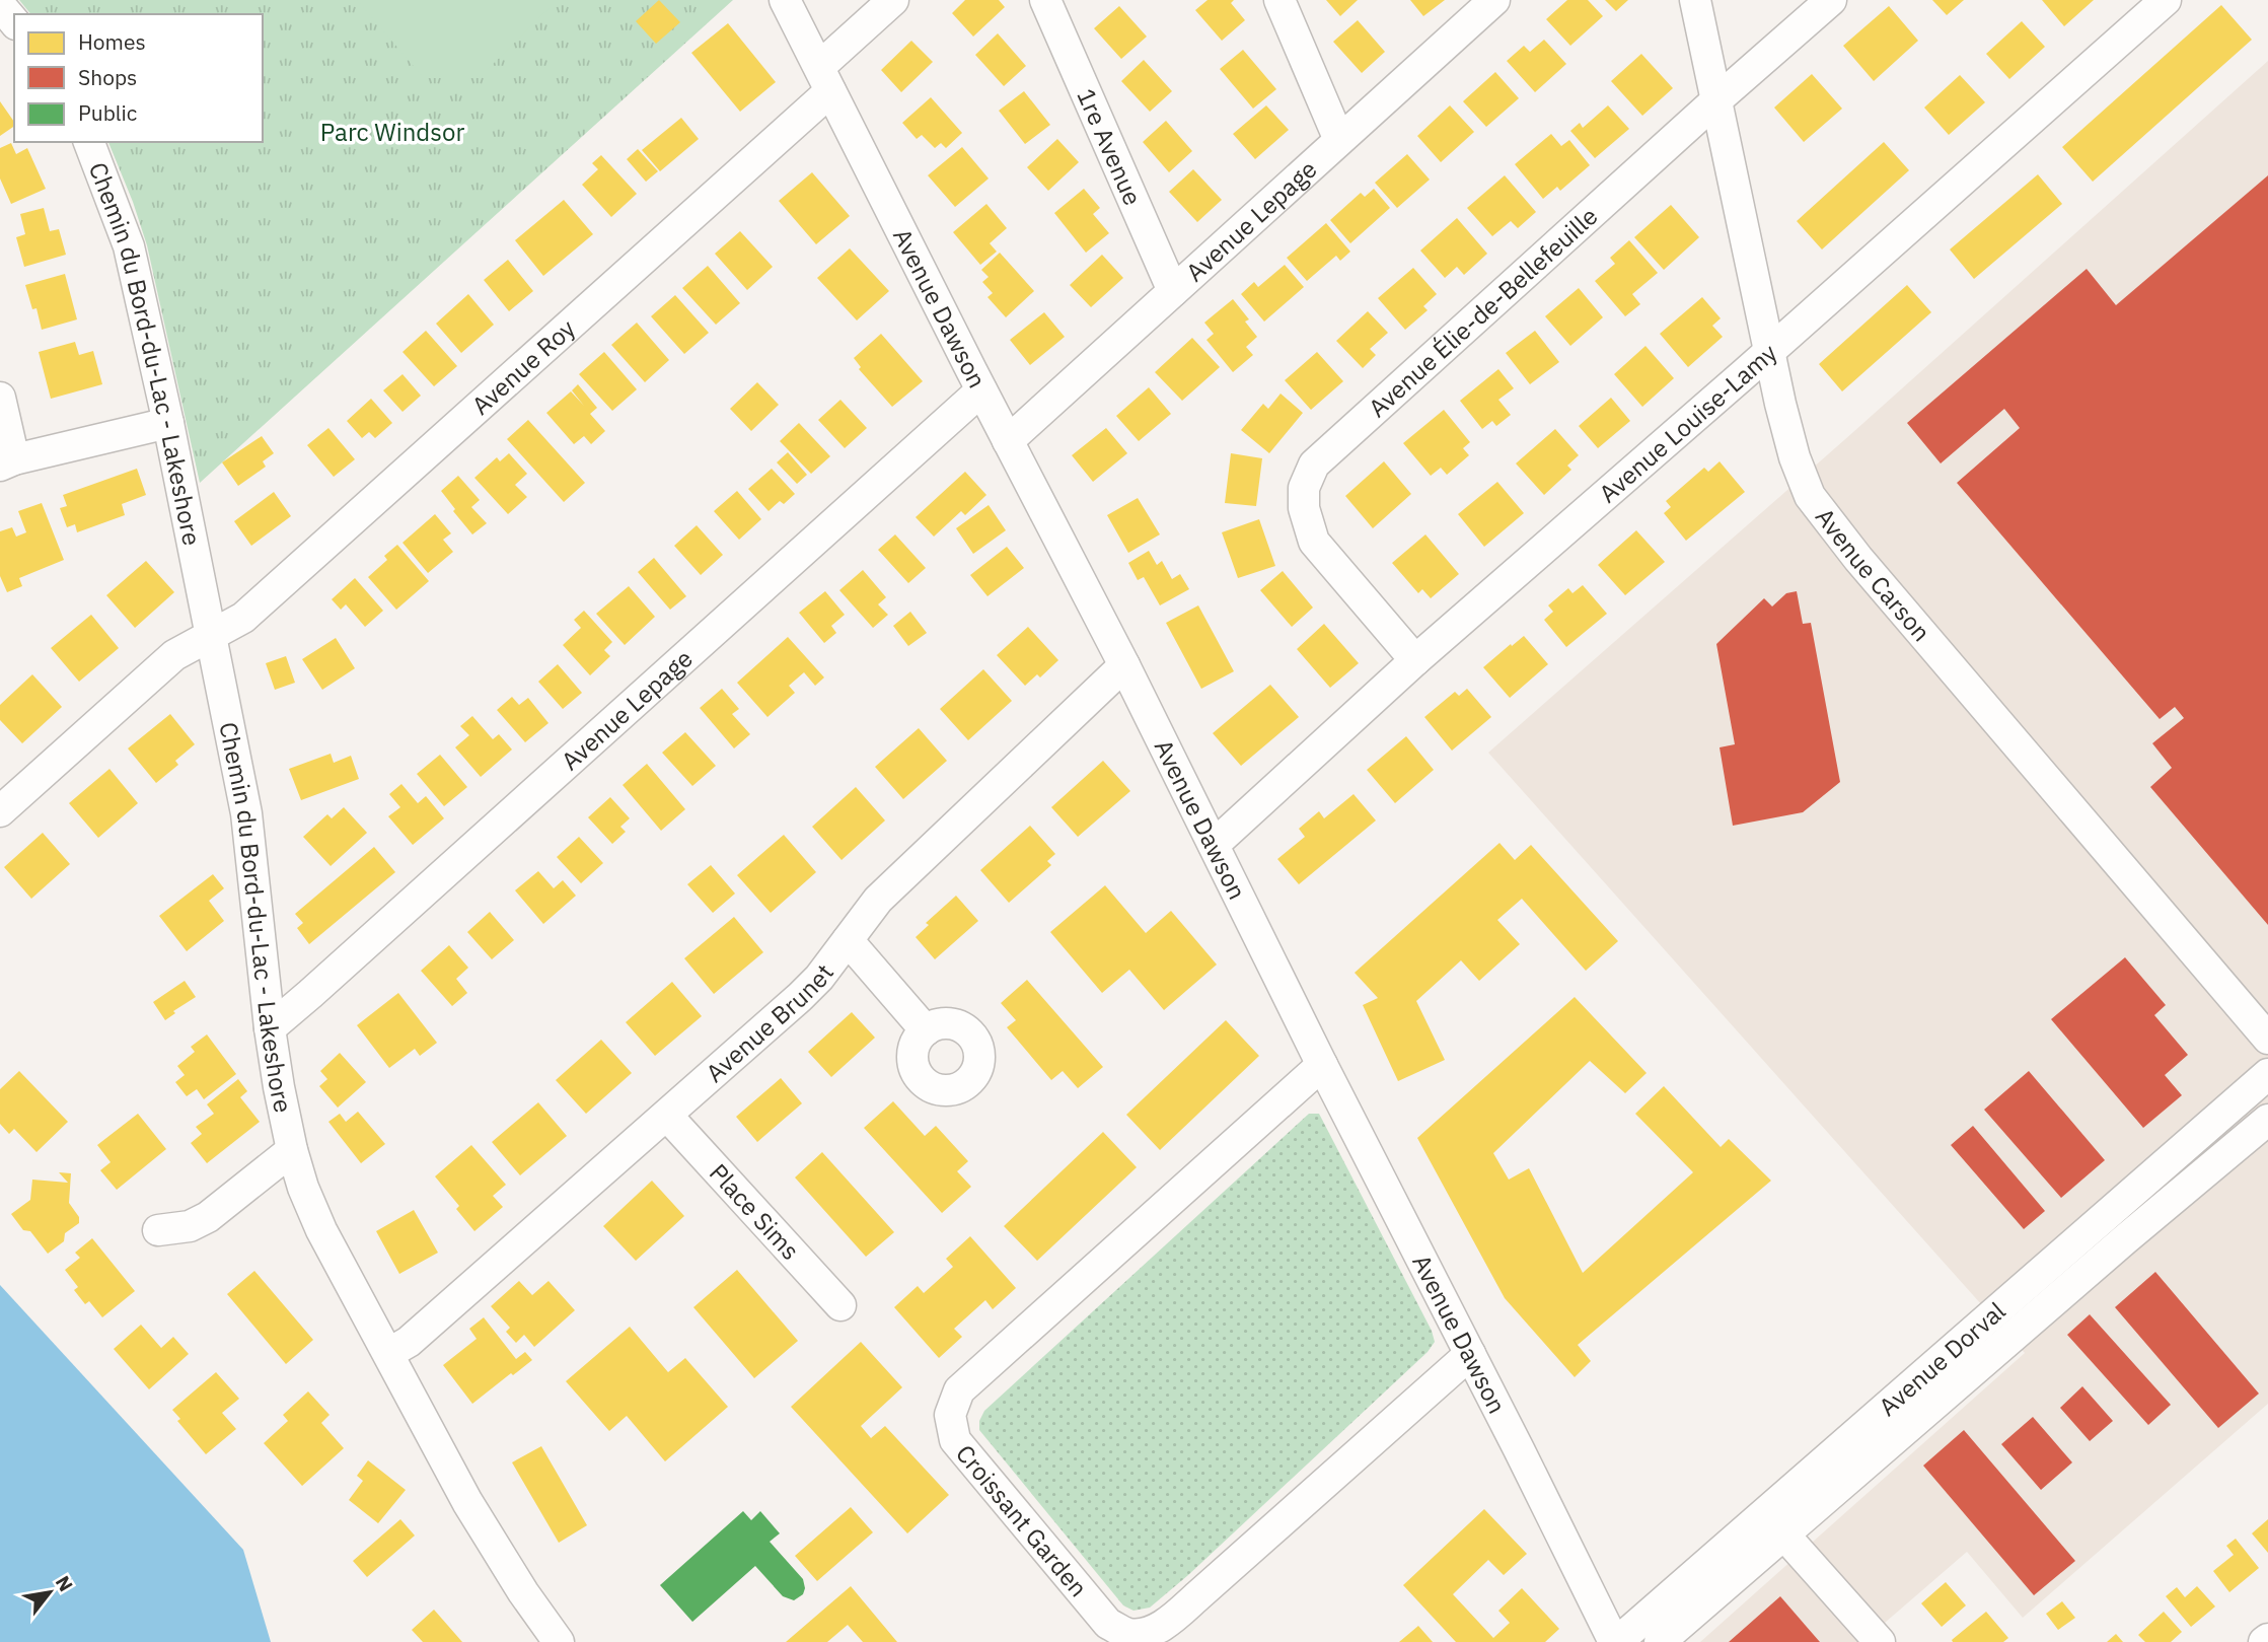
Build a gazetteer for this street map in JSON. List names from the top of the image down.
{
  "streets": {
    "street": [
      "1re Avenue",
      "Avenue Lepage",
      "Avenue Dawson",
      "Avenue Élie-de-Bellefeuille",
      "Chemin du Bord-du-Lac - Lakeshore",
      "Avenue Roy",
      "Avenue Louise-Lamy",
      "Avenue Carson",
      "Avenue Brunet",
      "Place Sims",
      "Avenue Dorval",
      "Croissant Garden"
    ]
  },
  "crossings": [
    ["1re Avenue", "Avenue Lepage"],
    ["Avenue Lepage", "Avenue Dawson"],
    ["Avenue Lepage", "Chemin du Bord-du-Lac - Lakeshore"],
    ["Avenue Dawson", "Avenue Roy"],
    ["Avenue Dawson", "Avenue Louise-Lamy"],
    ["Avenue Dawson", "Avenue Brunet"],
    ["Avenue Dawson", "Avenue Dorval"],
    ["Avenue Dawson", "Croissant Garden"],
    ["Avenue Élie-de-Bellefeuille", "Avenue Louise-Lamy"],
    ["Avenue Élie-de-Bellefeuille", "Avenue Carson"],
    ["Chemin du Bord-du-Lac - Lakeshore", "Avenue Roy"],
    ["Chemin du Bord-du-Lac - Lakeshore", "Avenue Brunet"],
    ["Avenue Louise-Lamy", "Avenue Carson"],
    ["Avenue Brunet", "Place Sims"]
  ],
  "parks": ["Parc Windsor"],
  "legend": ["Homes", "Shops", "Public"],
  "north": "top right"
}
